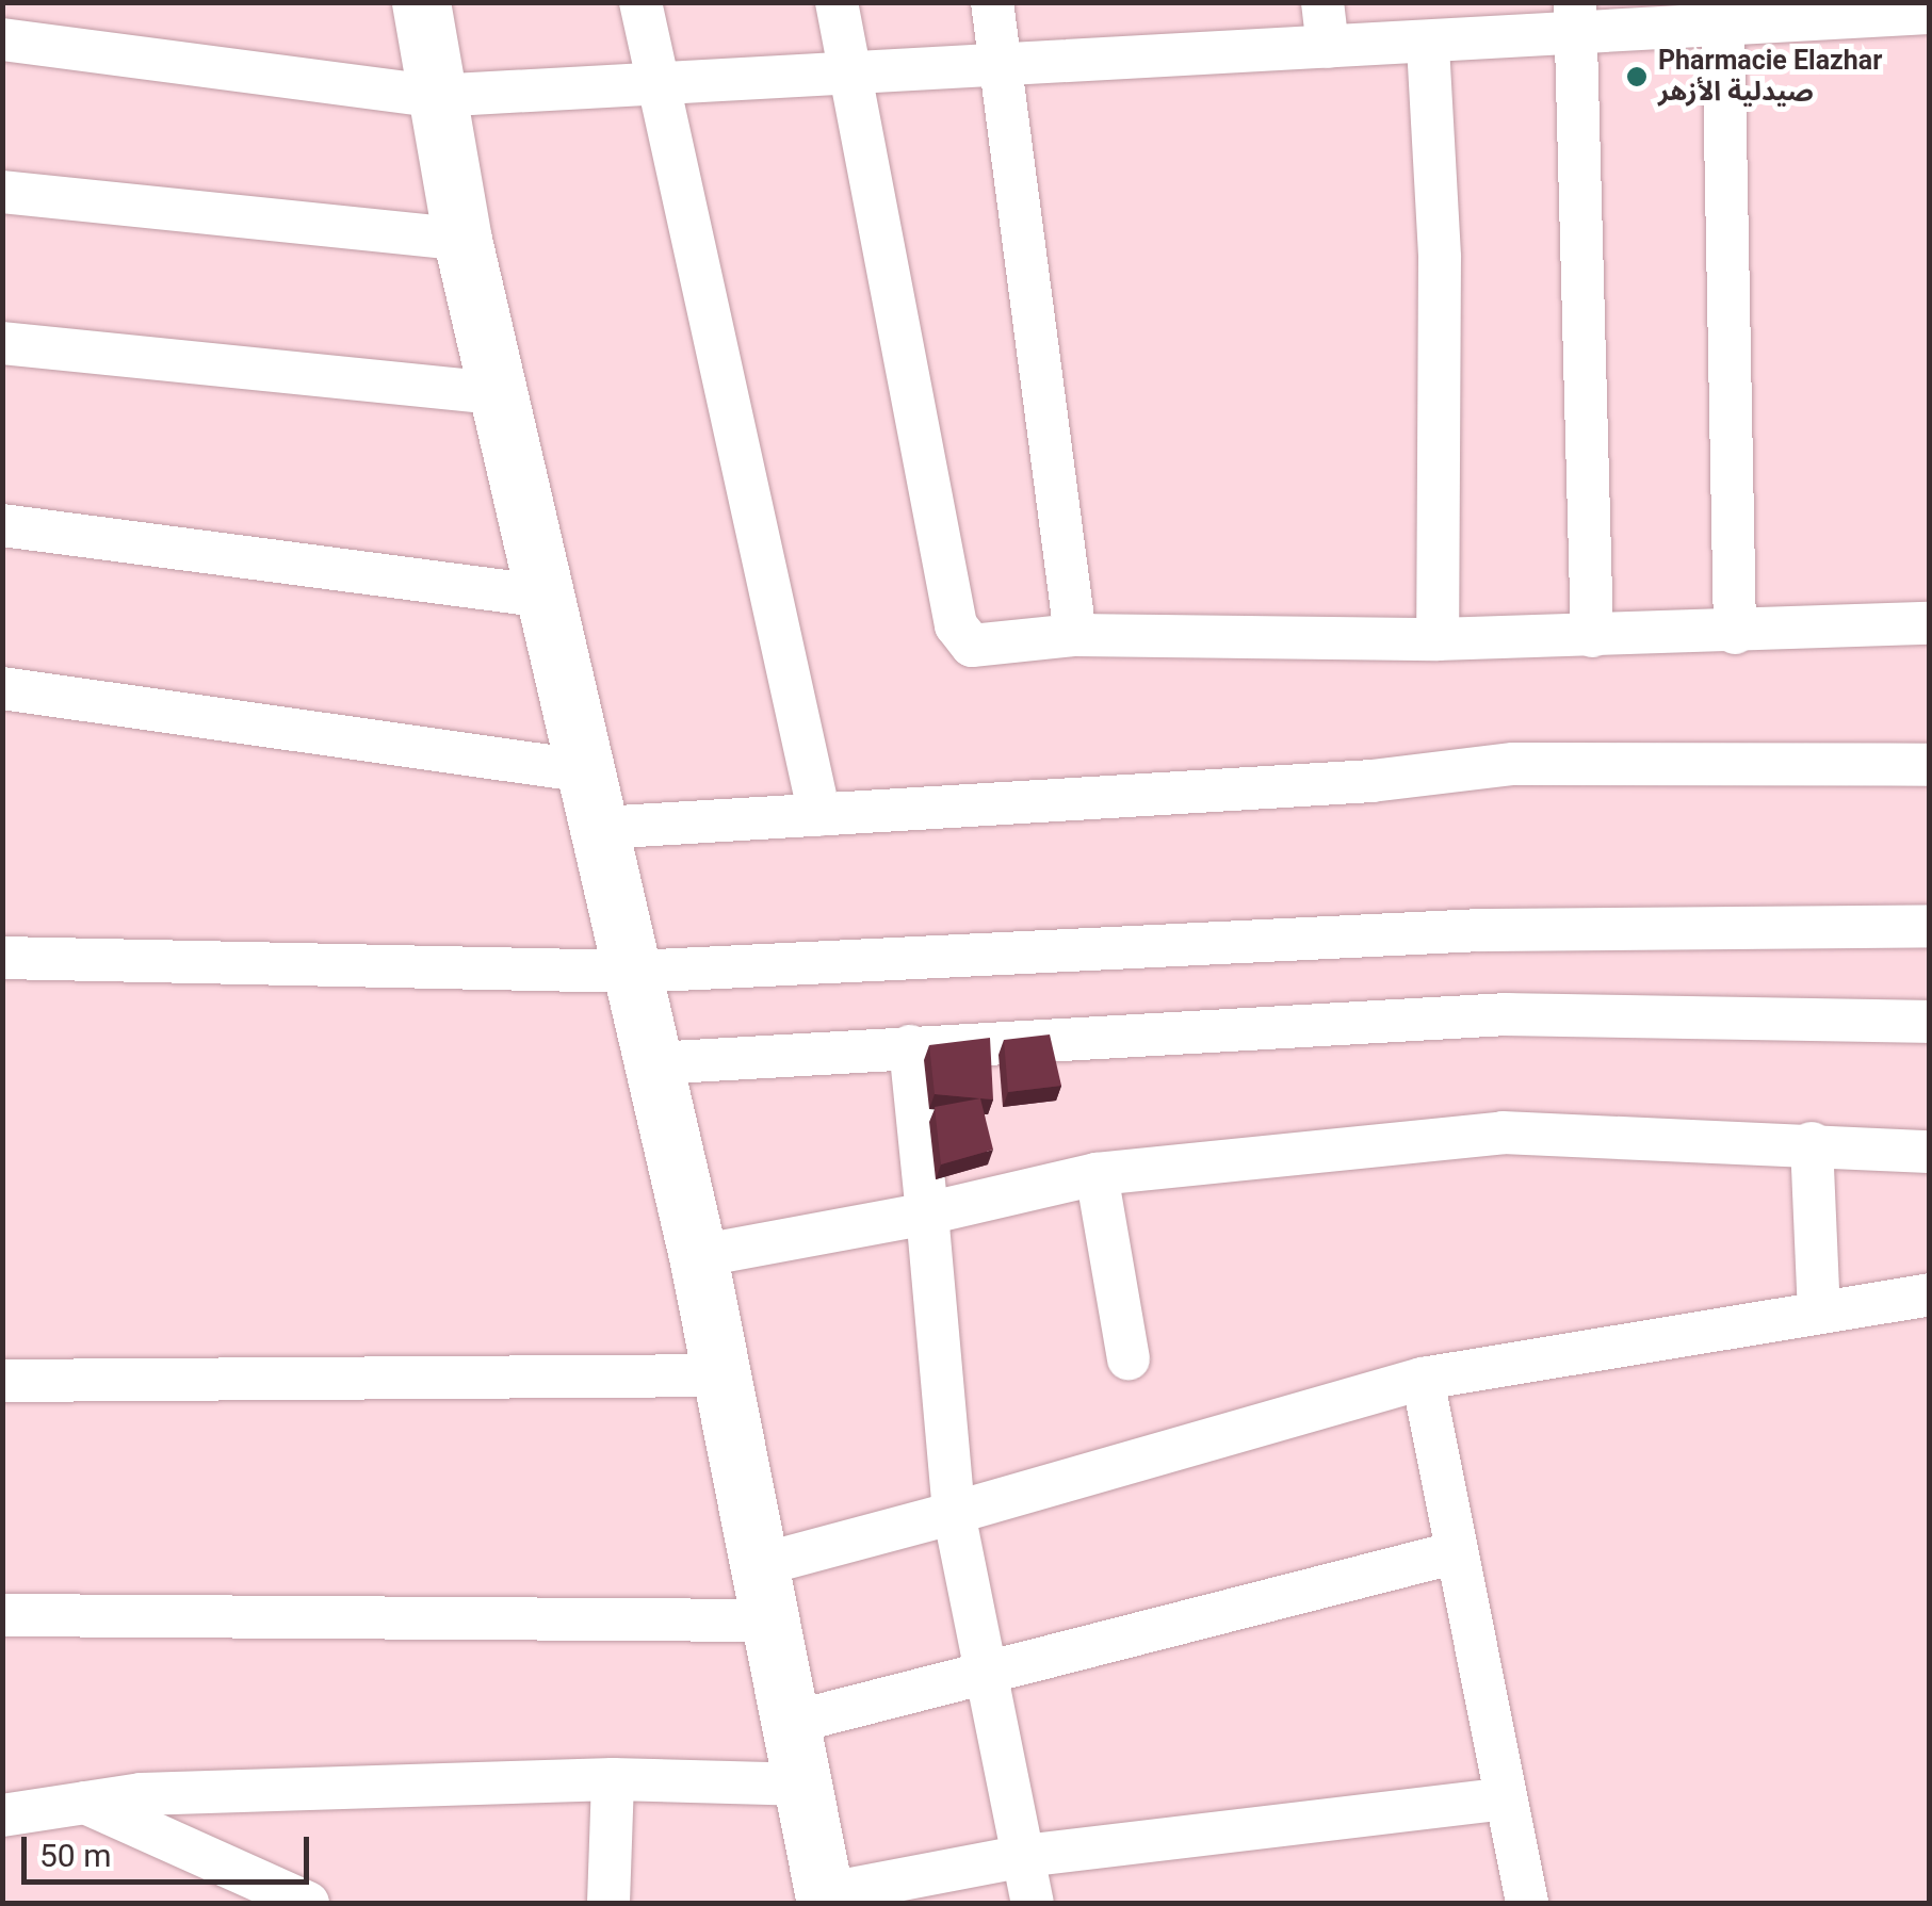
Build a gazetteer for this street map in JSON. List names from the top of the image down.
{
  "places": ["Pharmacie Elazhar صيدلية الأزهر"],
  "scale_bar": "50 m"
}
